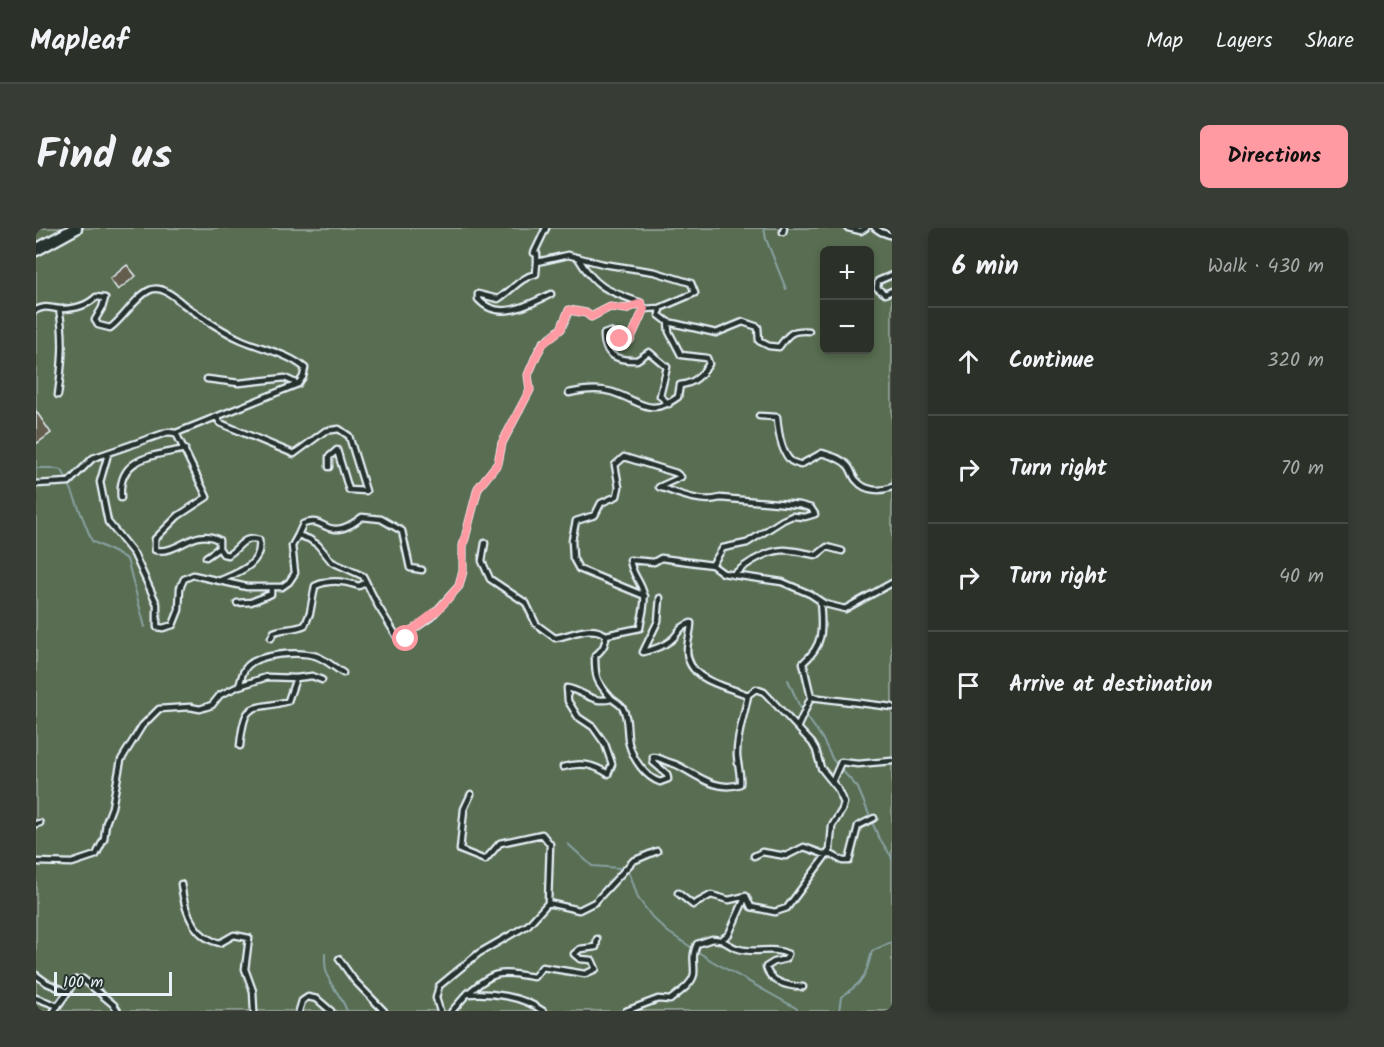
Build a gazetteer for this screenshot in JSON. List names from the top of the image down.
{
  "scale_bar": "100 m",
  "page": {
    "header": "Mapleaf",
    "nav": ["Map", "Layers", "Share"],
    "title": "Find us",
    "buttons": "Directions",
    "heading": ["6 min", "Walk · 430 m"],
    "map_buttons": ["+", "−"],
    "list": [
      ["Continue", "320 m"],
      ["Turn right", "70 m"],
      ["Turn right", "40 m"],
      "Arrive at destination"
    ],
    "scale": "100 m"
  }
}
